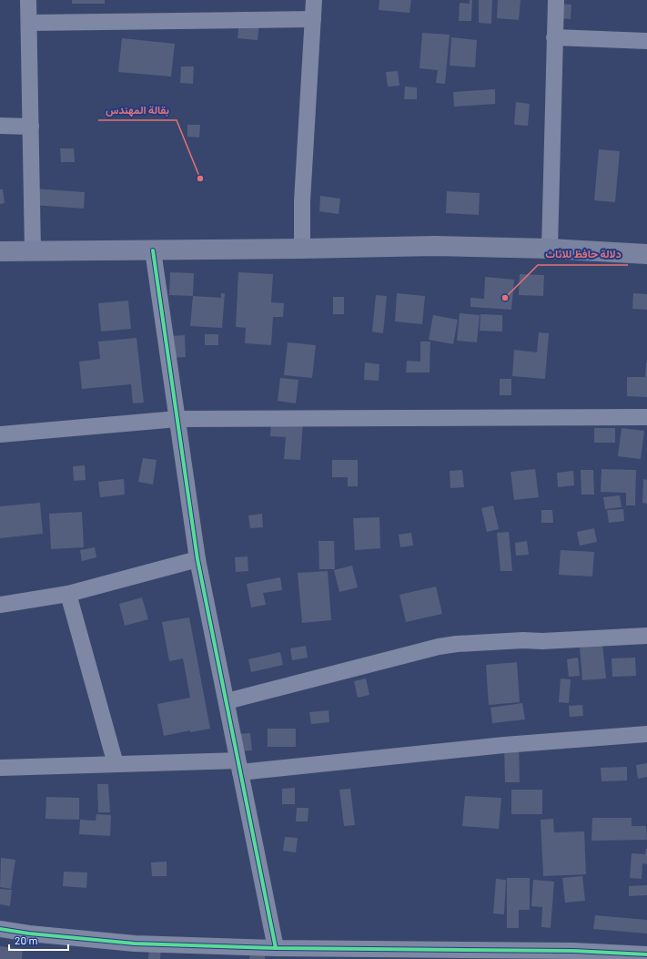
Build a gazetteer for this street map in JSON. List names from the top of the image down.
{
  "places": ["بقالة المهندس", "دلالة حافظ للاثاث"],
  "scale_bar": "20 m"
}
